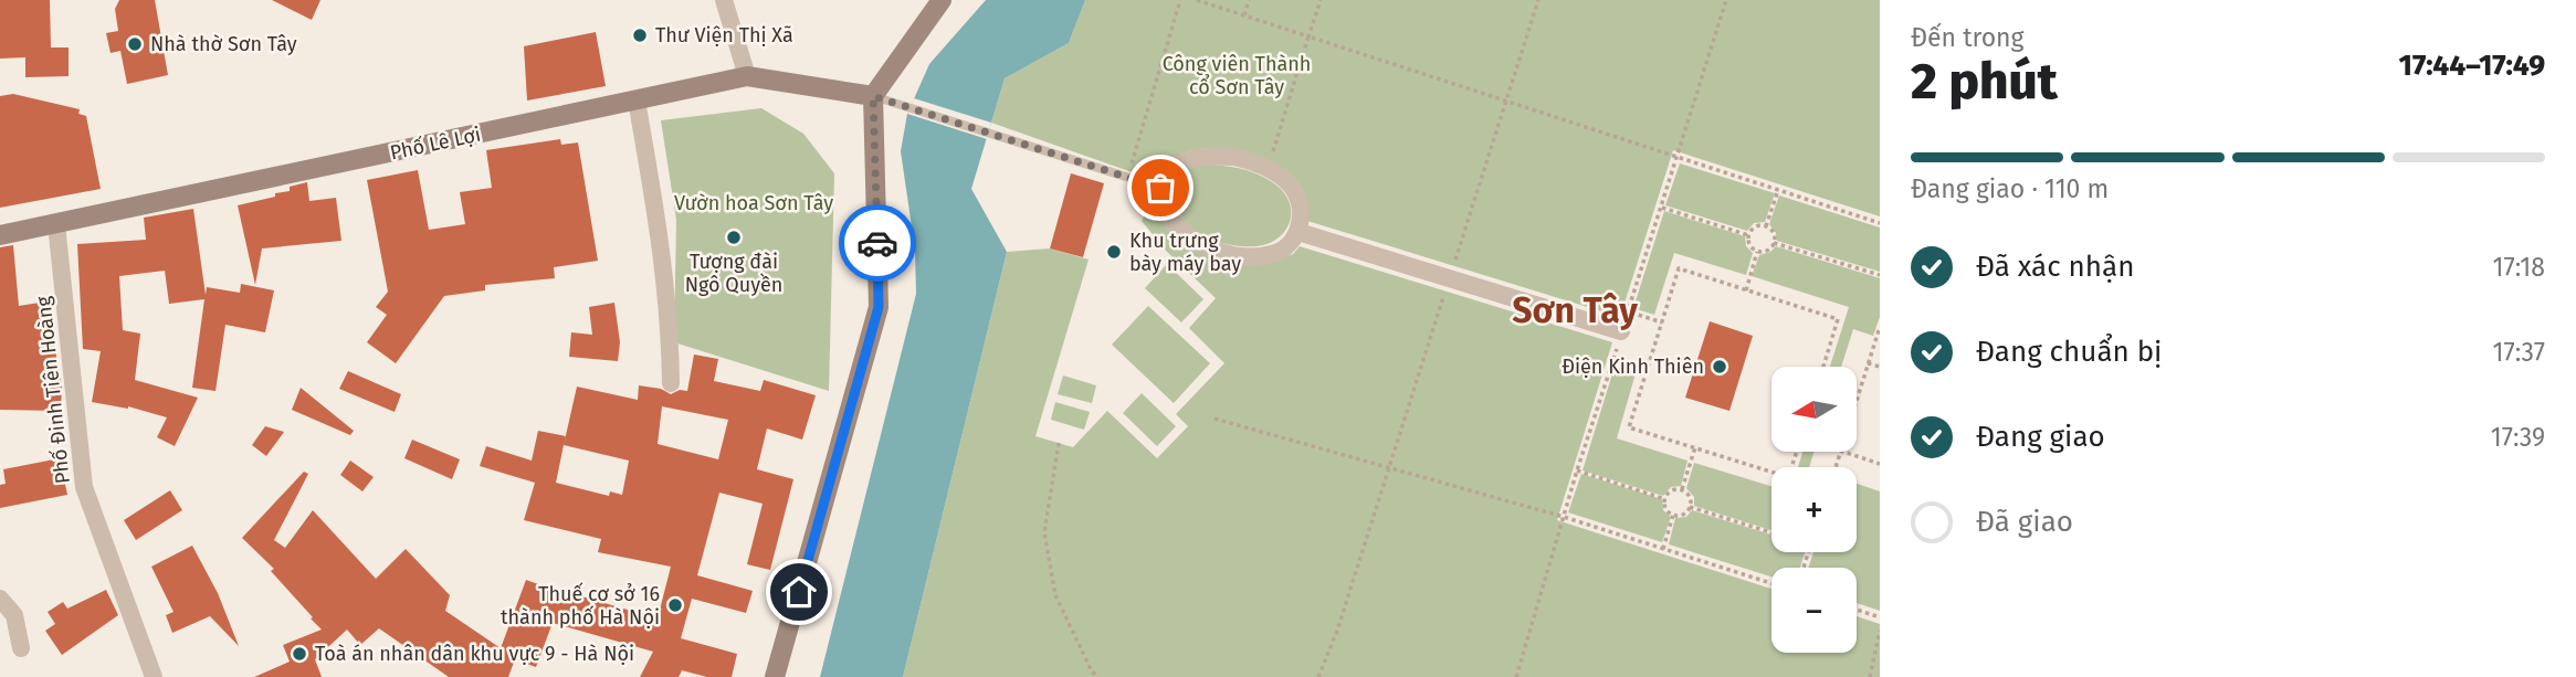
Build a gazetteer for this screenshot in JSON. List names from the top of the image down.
{
  "streets": {
    "main road": ["Phố Lê Lợi"],
    "street": ["Phố Đinh Tiên Hoàng"]
  },
  "crossings": [
    ["Phố Lê Lợi", "Phố Đinh Tiên Hoàng"]
  ],
  "districts": ["Sơn Tây"],
  "parks": ["Công viên Thành cổ Sơn Tây", "Vườn hoa Sơn Tây"],
  "places": [
    "Thư Viện Thị Xã",
    "Nhà thờ Sơn Tây",
    "Tượng đài Ngô Quyền",
    "Khu trưng bày máy bay",
    "Điện Kinh Thiên",
    "Thuế cơ sở 16 thành phố Hà Nội",
    "Toà án nhân dân khu vực 9 - Hà Nội"
  ],
  "north": "left",
  "page": {
    "heading": ["2 phút", "Đến trong", "17:44–17:49"],
    "bar": "Đang giao · 110 m",
    "list": [
      ["Đã xác nhận", "17:18"],
      ["Đang chuẩn bị", "17:37"],
      ["Đang giao", "17:39"],
      "Đã giao"
    ],
    "map_buttons": ["+", "−"]
  }
}
